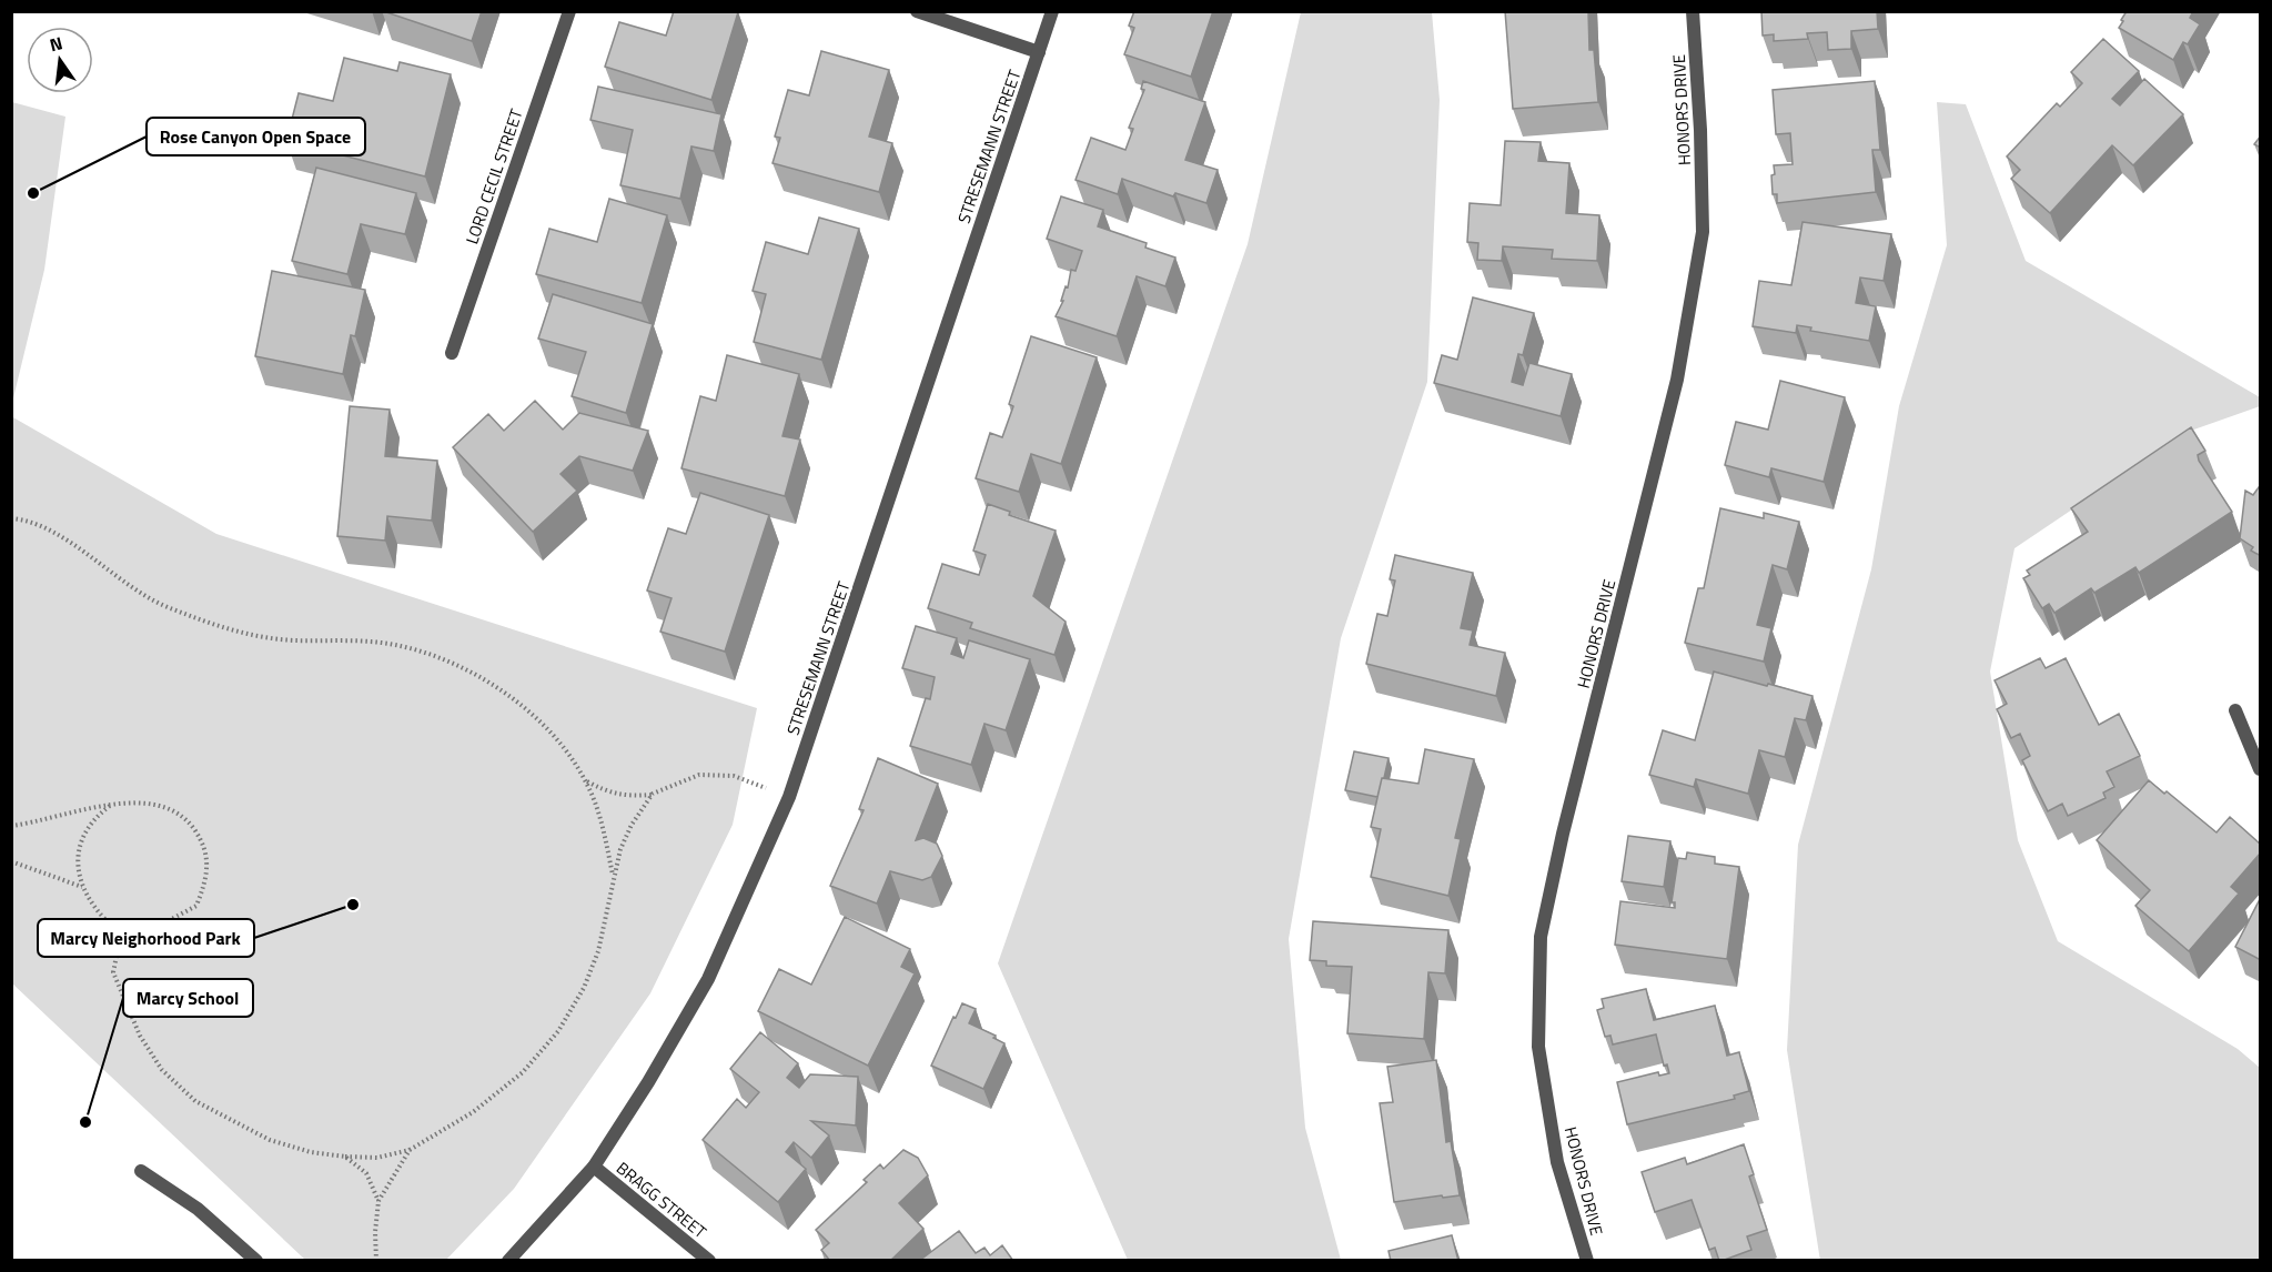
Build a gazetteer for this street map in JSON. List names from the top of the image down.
{
  "streets": {
    "street": [
      "HONORS DRIVE",
      "STRESEMANN STREET",
      "LORD CECIL STREET",
      "BRAGG STREET"
    ]
  },
  "crossings": [
    ["STRESEMANN STREET", "BRAGG STREET"]
  ],
  "places": ["Rose Canyon Open Space", "Marcy Neighorhood Park", "Marcy School"],
  "north": "top"
}
